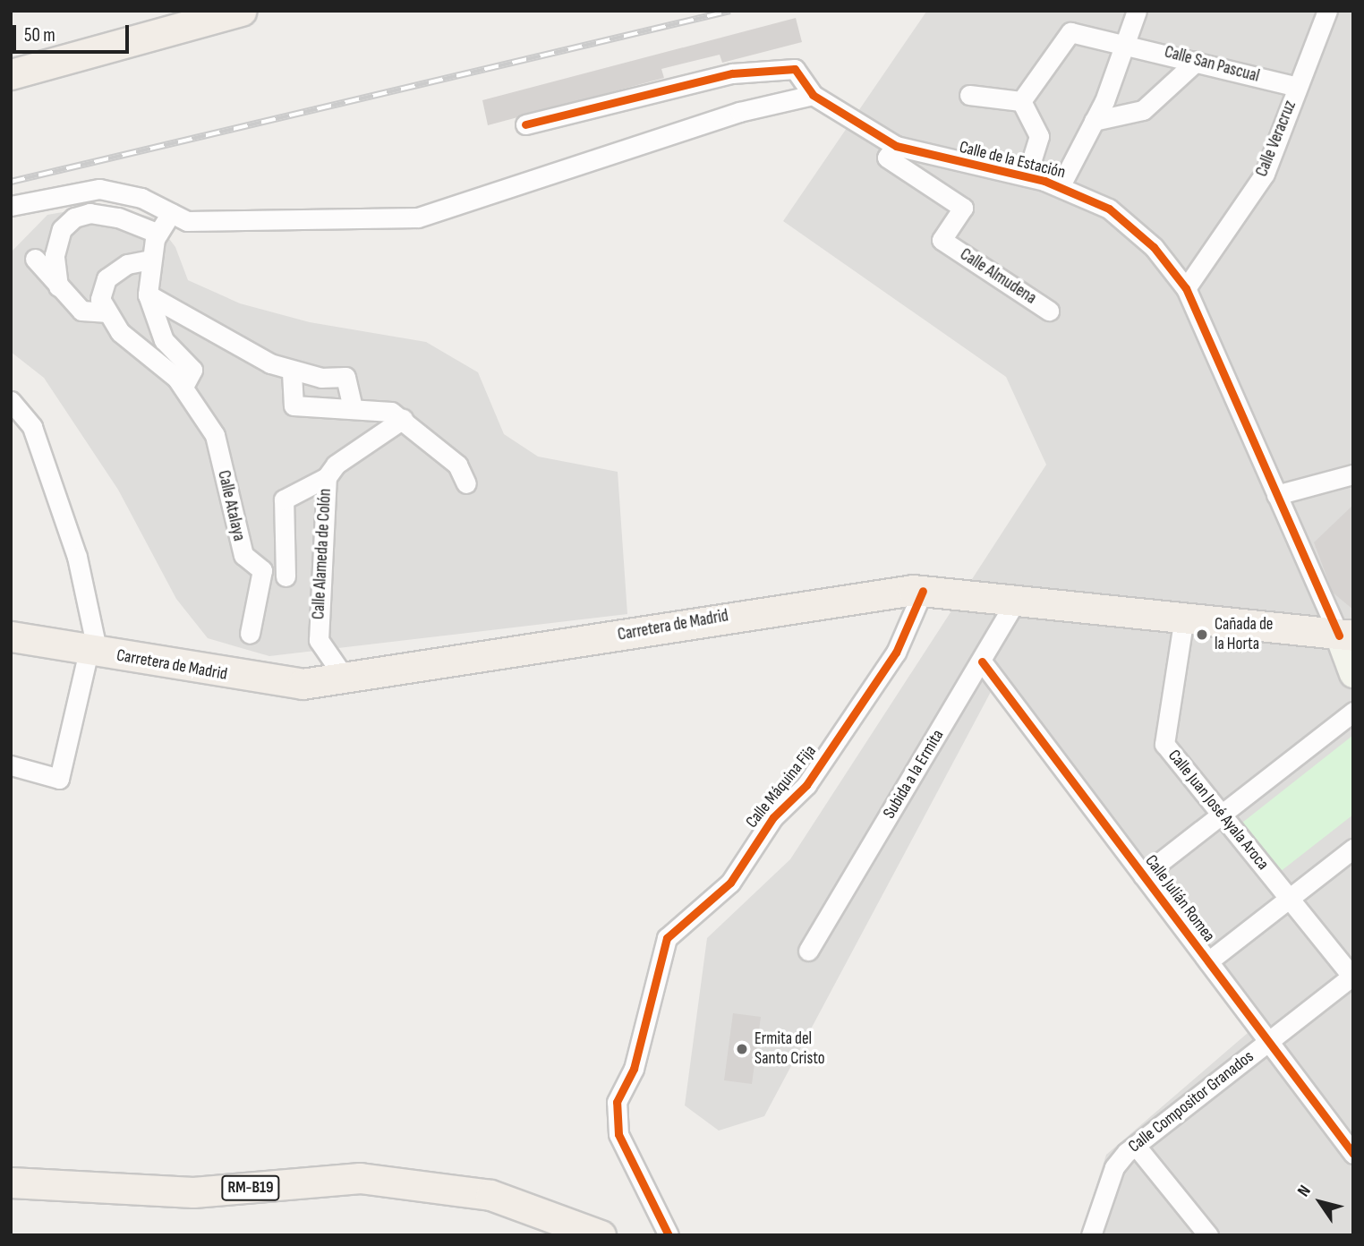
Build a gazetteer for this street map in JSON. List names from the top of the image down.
{
  "streets": {
    "main road": ["Carretera de Madrid", "RM-B19"],
    "street": [
      "Calle San Pascual",
      "Calle Veracruz",
      "Calle de la Estación",
      "Calle Almudena",
      "Calle Atalaya",
      "Calle Alameda de Colón",
      "Subida a la Ermita",
      "Calle Máquina Fija",
      "Calle Juan José Ayala Aroca",
      "Calle Julián Romea",
      "Calle Compositor Granados"
    ]
  },
  "crossings": [
    ["Calle San Pascual", "Calle Veracruz"],
    ["Calle Veracruz", "Calle de la Estación"],
    ["Calle de la Estación", "Calle Almudena"],
    ["Calle de la Estación", "Carretera de Madrid"],
    ["Calle Alameda de Colón", "Carretera de Madrid"],
    ["Carretera de Madrid", "Subida a la Ermita"],
    ["Carretera de Madrid", "Calle Máquina Fija"],
    ["Carretera de Madrid", "Calle Juan José Ayala Aroca"],
    ["Subida a la Ermita", "Calle Julián Romea"],
    ["Calle Juan José Ayala Aroca", "Calle Compositor Granados"],
    ["Calle Julián Romea", "Calle Compositor Granados"]
  ],
  "places": ["Cañada de la Horta", "Ermita del Santo Cristo"],
  "scale_bar": "50 m",
  "north": "top left"
}
